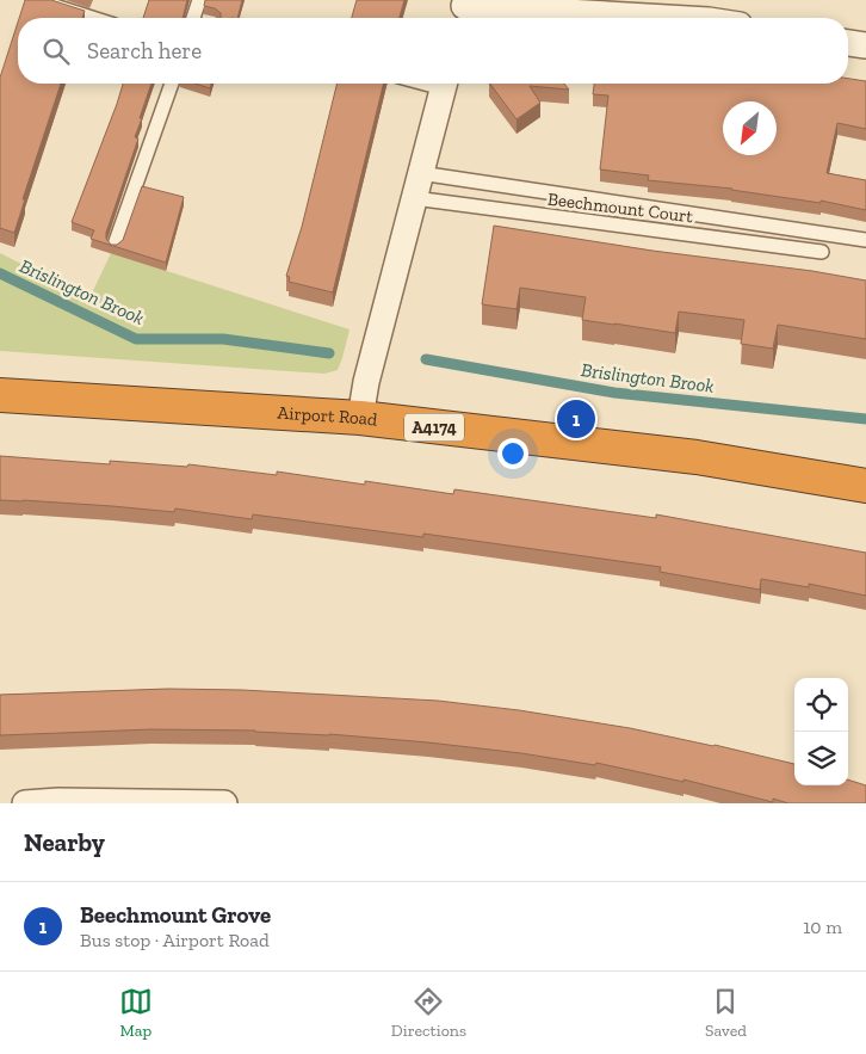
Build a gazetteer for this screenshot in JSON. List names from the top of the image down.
{
  "streets": {
    "highway": ["Airport Road", "A4174"],
    "lane": ["Beechmount Court"]
  },
  "water": ["Brislington Brook"],
  "north": "bottom left",
  "page": {
    "search": "Search here",
    "pins": "1",
    "heading": "Nearby",
    "list": [
      {
        "mark": "1",
        "name": "Beechmount Grove",
        "note": "Bus stop · Airport Road",
        "value": "10 m"
      }
    ],
    "nav": ["Map", "Directions", "Saved"]
  }
}
